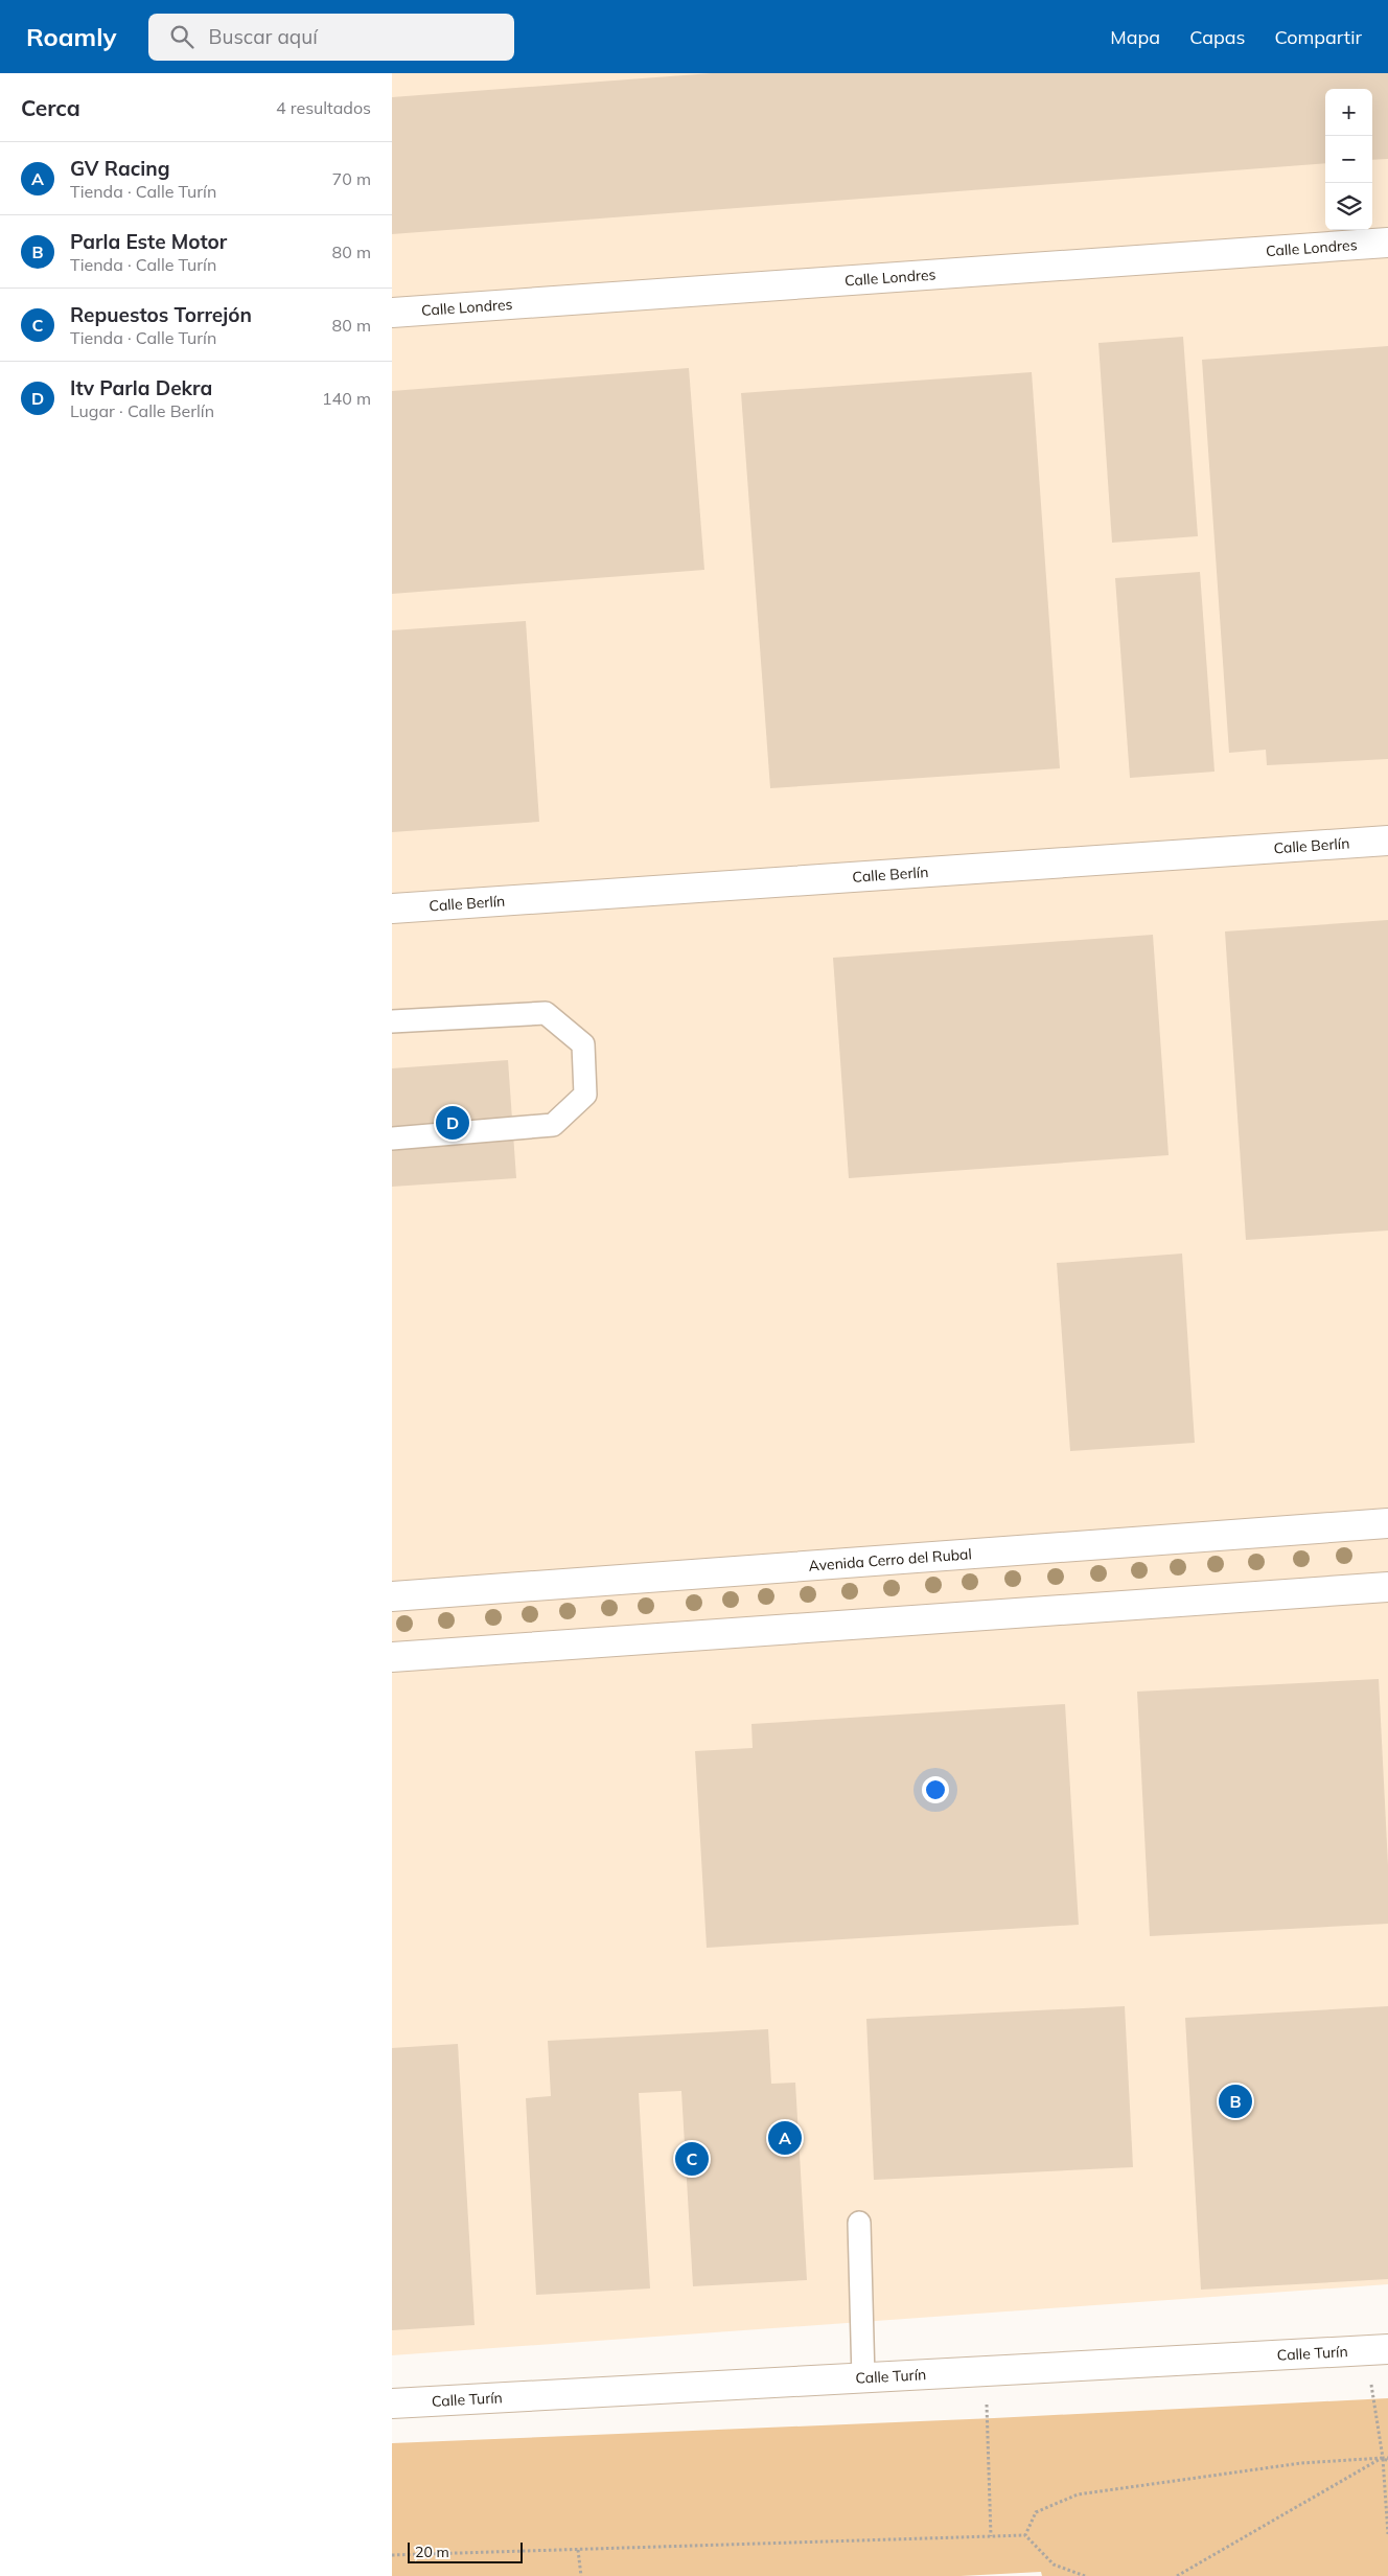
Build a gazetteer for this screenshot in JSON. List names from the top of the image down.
{
  "streets": {
    "street": [
      "Calle Londres",
      "Calle Berlín",
      "Avenida Cerro del Rubal",
      "Calle Turín"
    ]
  },
  "scale_bar": "20 m",
  "page": {
    "header": "Roamly",
    "search": "Buscar aquí",
    "nav": ["Mapa", "Capas", "Compartir"],
    "heading": ["Cerca", "4 resultados"],
    "map_buttons": ["+", "−"],
    "list": [
      {
        "mark": "A",
        "name": "GV Racing",
        "note": "Tienda · Calle Turín",
        "value": "70 m"
      },
      {
        "mark": "B",
        "name": "Parla Este Motor",
        "note": "Tienda · Calle Turín",
        "value": "80 m"
      },
      {
        "mark": "C",
        "name": "Repuestos Torrejón",
        "note": "Tienda · Calle Turín",
        "value": "80 m"
      },
      {
        "mark": "D",
        "name": "Itv Parla Dekra",
        "note": "Lugar · Calle Berlín",
        "value": "140 m"
      }
    ],
    "pins": [
      "D",
      "B",
      "A",
      "C"
    ],
    "scale": "20 m"
  }
}
